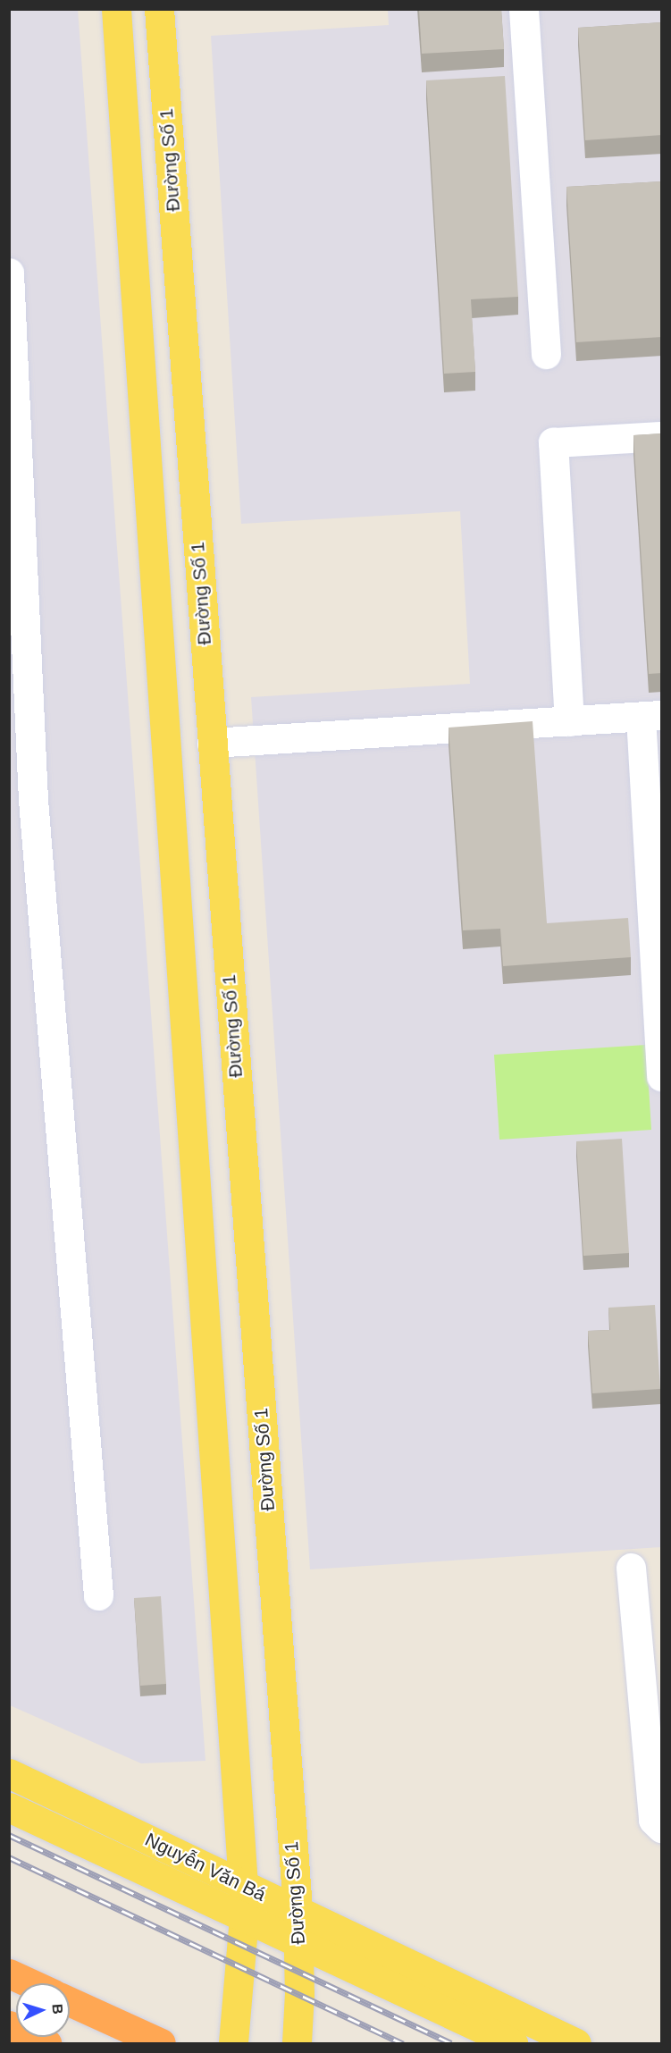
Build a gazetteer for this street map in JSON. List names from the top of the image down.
{
  "streets": {
    "main road": ["Đường Số 1", "Nguyễn Văn Bá"]
  },
  "crossings": [
    ["Đường Số 1", "Nguyễn Văn Bá"]
  ],
  "north": "right"
}
